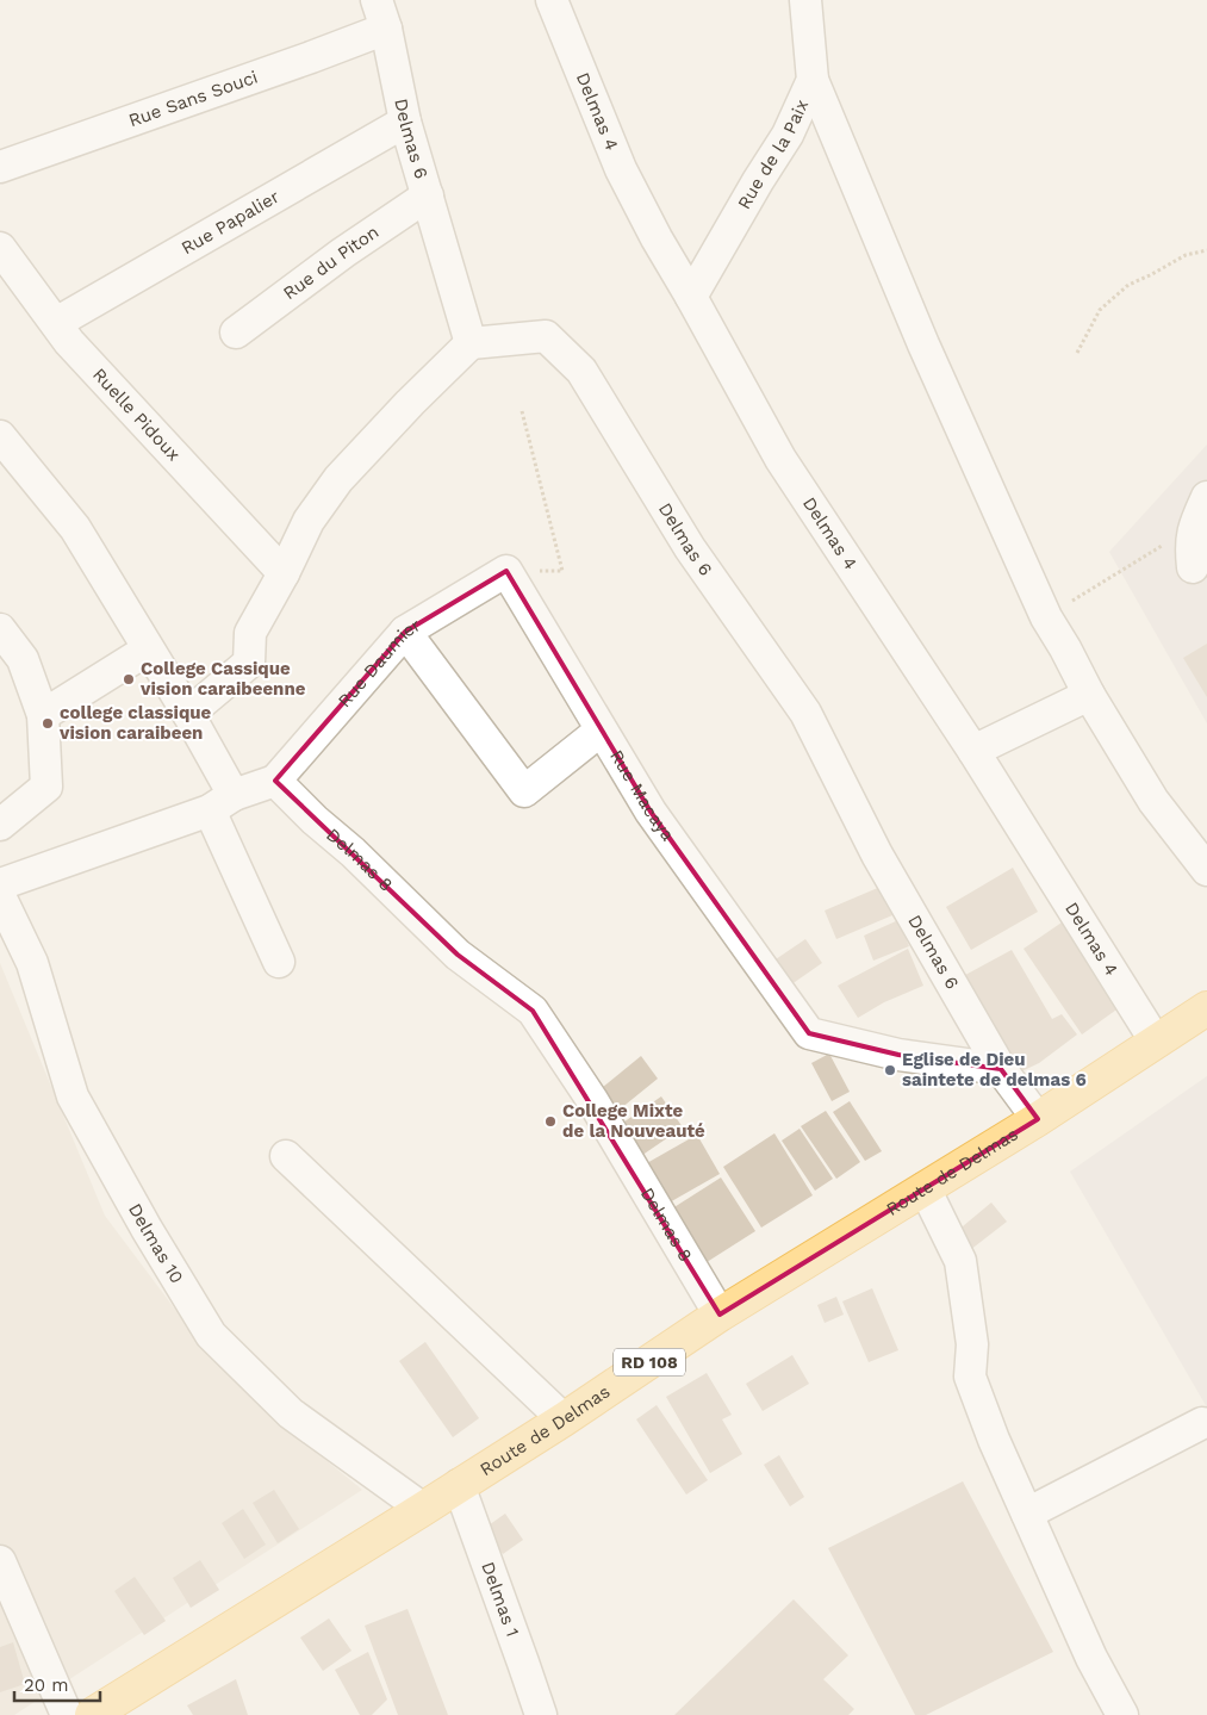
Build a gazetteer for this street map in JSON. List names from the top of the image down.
{
  "streets": {
    "main road": ["Route de Delmas", "RD 108"],
    "street": [
      "Rue Sans Souci",
      "Delmas 4",
      "Delmas 6",
      "Rue de la Paix",
      "Rue Papalier",
      "Rue du Piton",
      "Ruelle Pidoux",
      "Rue Daumier",
      "Rue Macaya",
      "Delmas 8",
      "Delmas 10",
      "Delmas 1"
    ]
  },
  "crossings": [
    ["Rue Sans Souci", "Delmas 6"],
    ["Delmas 4", "Rue de la Paix"],
    ["Delmas 4", "Route de Delmas"],
    ["Delmas 6", "Rue Papalier"],
    ["Delmas 6", "Rue du Piton"],
    ["Delmas 6", "Rue Macaya"],
    ["Delmas 6", "Route de Delmas"],
    ["Rue Papalier", "Ruelle Pidoux"],
    ["Rue Daumier", "Rue Macaya"],
    ["Rue Daumier", "Delmas 8"],
    ["Delmas 8", "Route de Delmas"],
    ["Route de Delmas", "Delmas 10"],
    ["Route de Delmas", "Delmas 1"]
  ],
  "places": [
    "College Cassique vision caraibeenne",
    "college classique vision caraibeen",
    "Eglise de Dieu saintete de delmas 6",
    "College Mixte de la Nouveauté"
  ],
  "scale_bar": "20 m"
}
